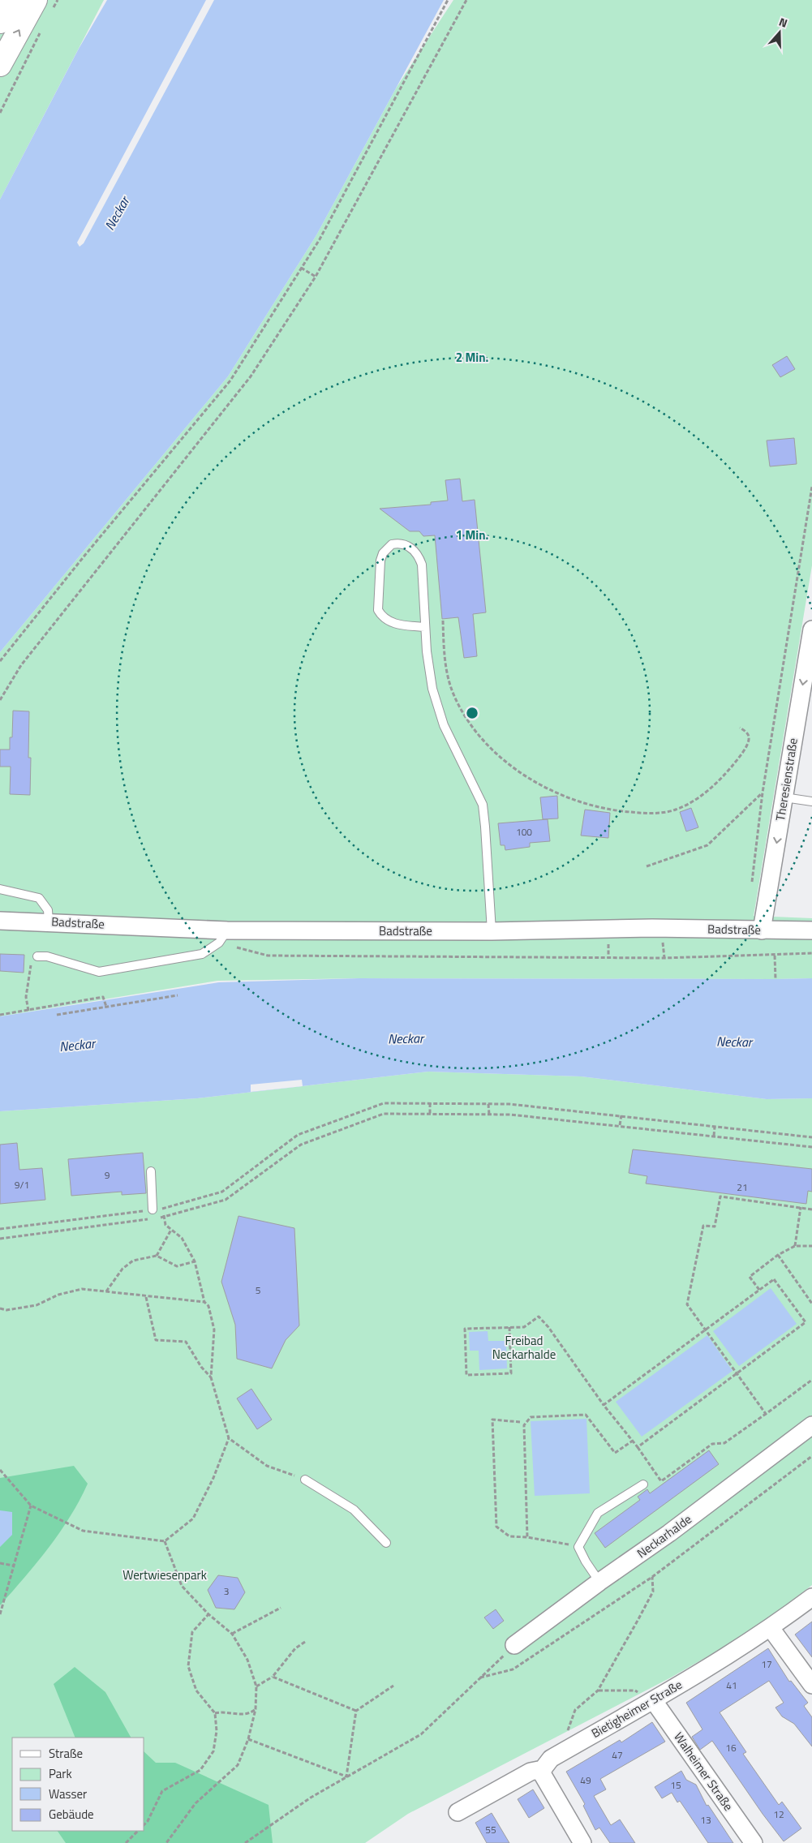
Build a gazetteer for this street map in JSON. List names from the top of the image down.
{
  "streets": {
    "street": [
      "Theresienstraße",
      "Badstraße",
      "Neckarhalde",
      "Bietigheimer Straße",
      "Walheimer Straße"
    ]
  },
  "crossings": [
    ["Theresienstraße", "Badstraße"],
    ["Bietigheimer Straße", "Walheimer Straße"]
  ],
  "one_way": ["Theresienstraße"],
  "water": ["Neckar"],
  "parks": ["Freibad Neckarhalde", "Wertwiesenpark"],
  "house_numbers": [
    "100",
    "9",
    "9/1",
    "21",
    "5",
    "3",
    "17",
    "41",
    "16",
    "47",
    "49",
    "15",
    "12",
    "13",
    "55"
  ],
  "legend": [
    "Straße",
    "Park",
    "Wasser",
    "Gebäude"
  ],
  "north": "top",
  "rings": ["2 Min.", "1 Min."]
}
